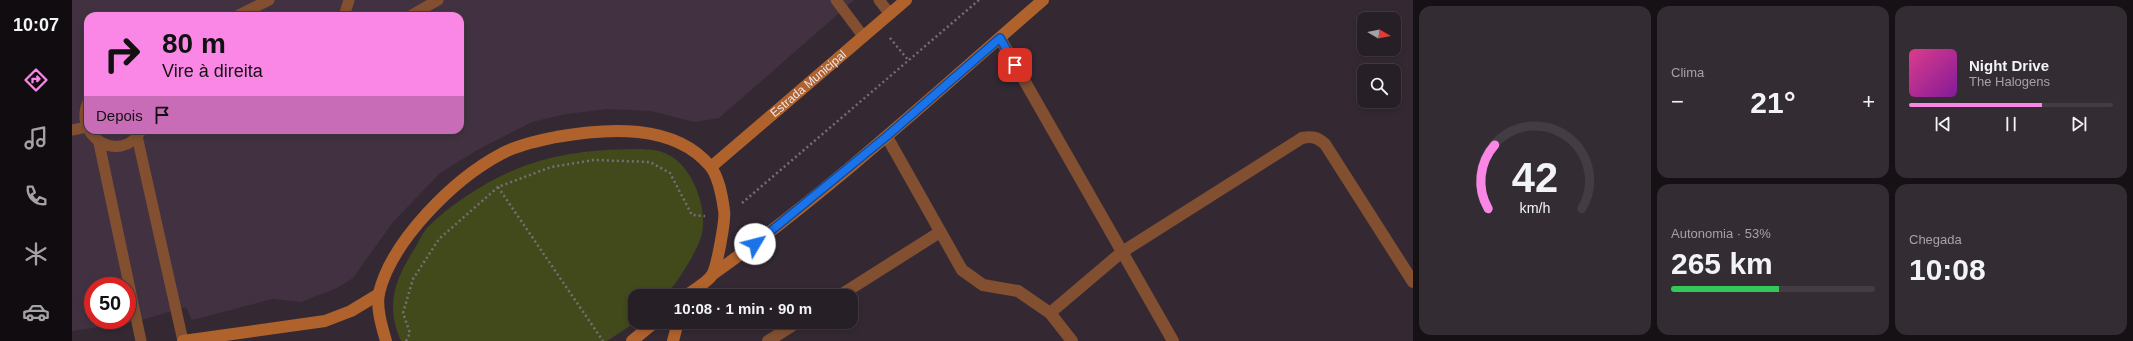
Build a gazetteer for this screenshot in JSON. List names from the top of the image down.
{
  "streets": {
    "main road": ["Estrada Municipal"]
  },
  "north": "right",
  "page": {
    "tabs": "10:07",
    "tile": [
      "Clima",
      ["Autonomia · 53%", "265 km"],
      ["Chegada", "10:08"]
    ],
    "turn": ["80 m", "Vire à direita"],
    "song": ["Night Drive", "The Halogens"],
    "heat": ["−", "21°", "+"],
    "then": "Depois",
    "limit": "50",
    "trip": "10:08 · 1 min · 90 m",
    "gauge": ["42", "km/h"]
  }
}
